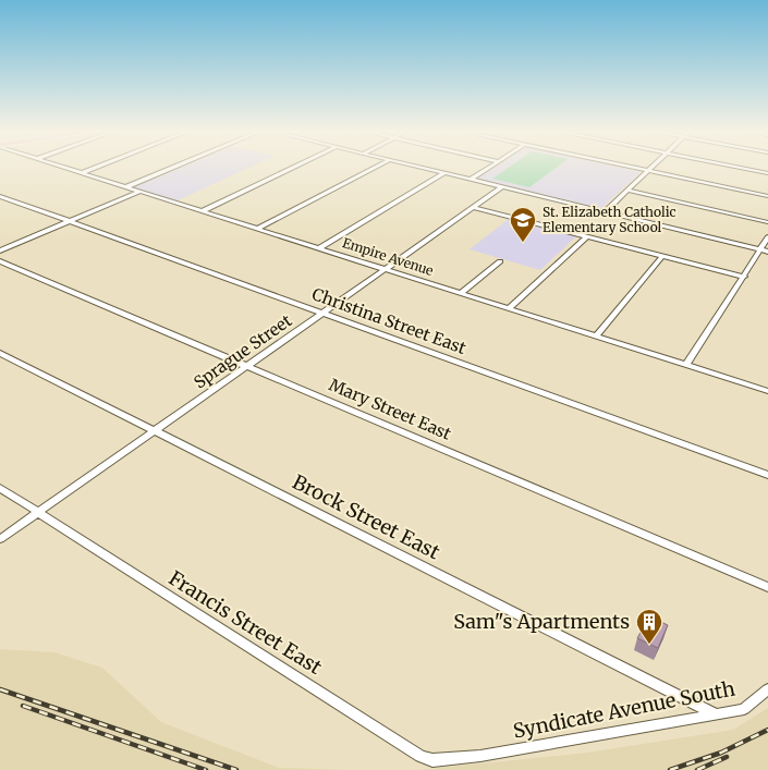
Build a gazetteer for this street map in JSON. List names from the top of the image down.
{
  "streets": {
    "street": [
      "Empire Avenue",
      "Christina Street East",
      "Sprague Street",
      "Mary Street East",
      "Brock Street East",
      "Francis Street East",
      "Syndicate Avenue South"
    ]
  },
  "crossings": [
    ["Empire Avenue", "Sprague Street"],
    ["Christina Street East", "Sprague Street"],
    ["Sprague Street", "Mary Street East"],
    ["Sprague Street", "Brock Street East"],
    ["Sprague Street", "Francis Street East"],
    ["Brock Street East", "Syndicate Avenue South"],
    ["Francis Street East", "Syndicate Avenue South"]
  ],
  "places": {
    "school or university": ["St. Elizabeth Catholic Elementary School"],
    "building": ["Sam\"s Apartments"]
  }
}
